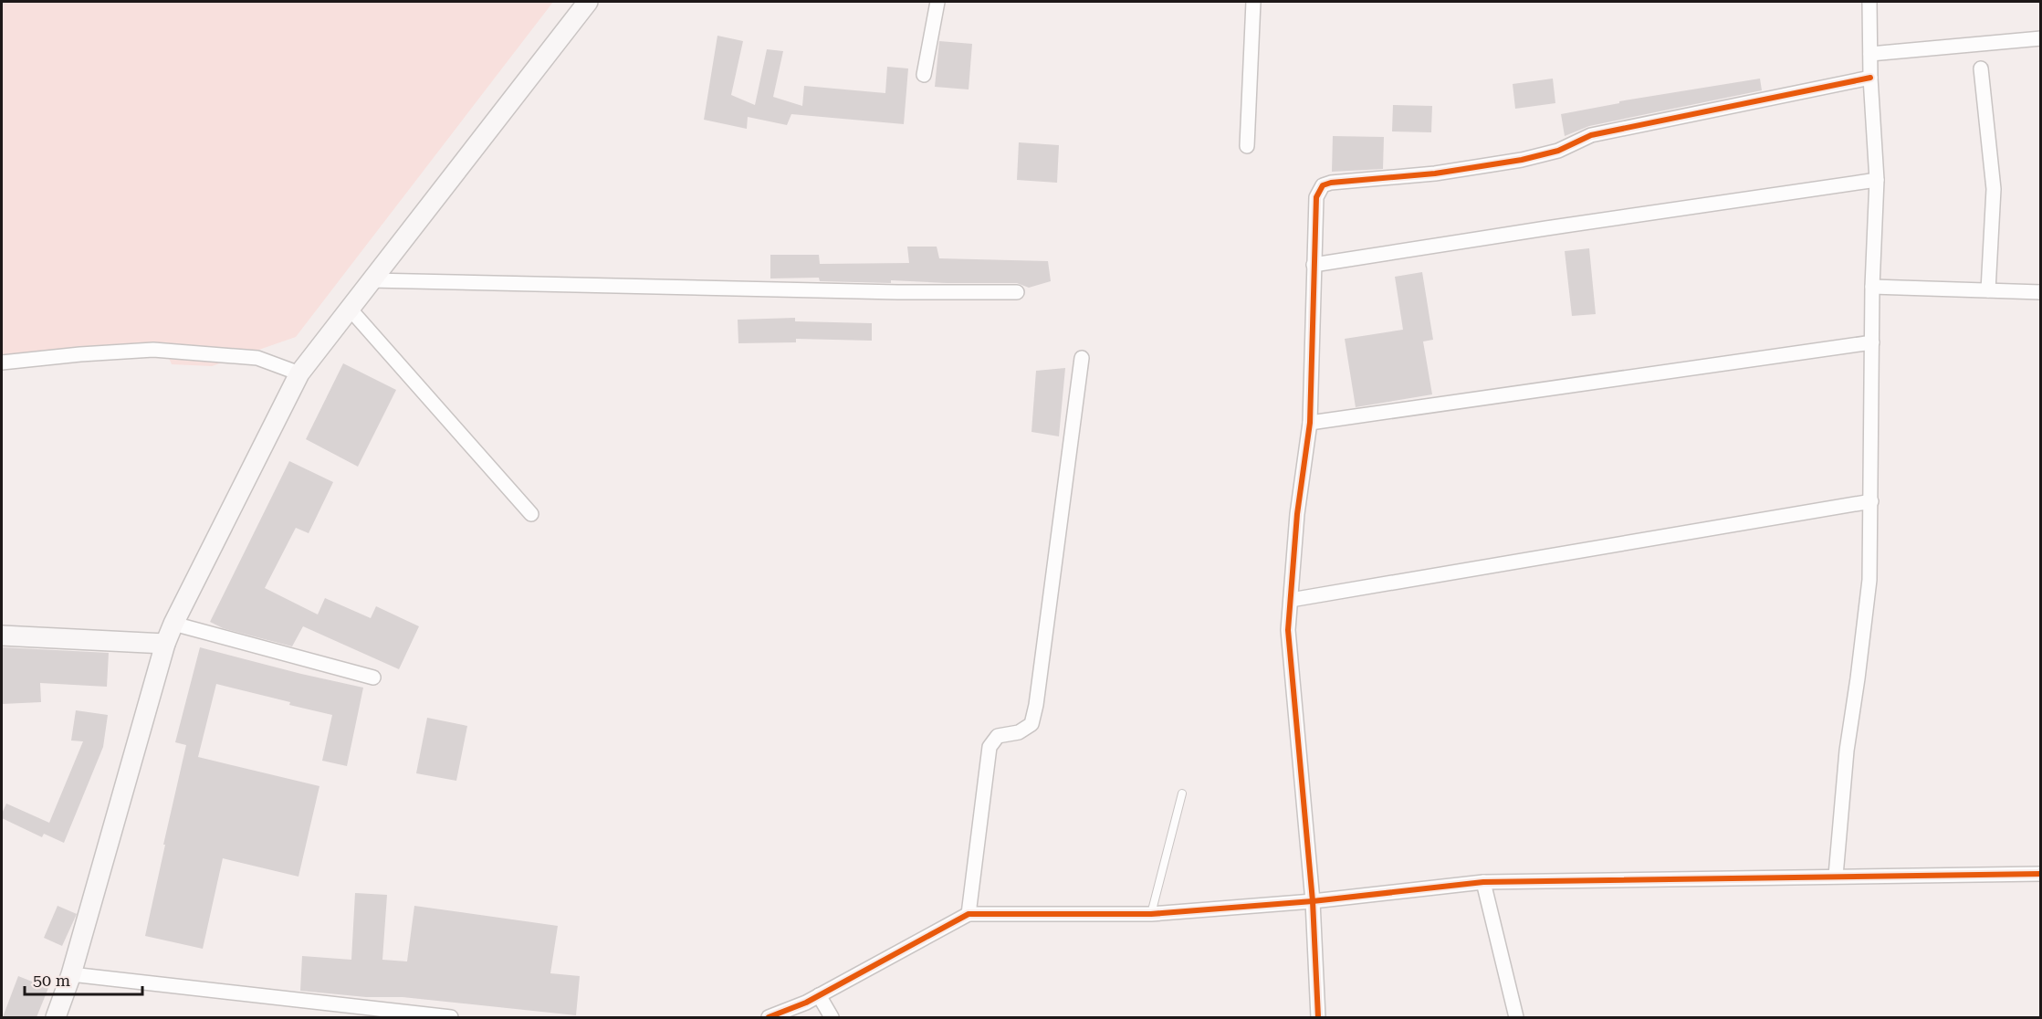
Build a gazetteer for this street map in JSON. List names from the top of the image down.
{
  "scale_bar": "50 m"
}
